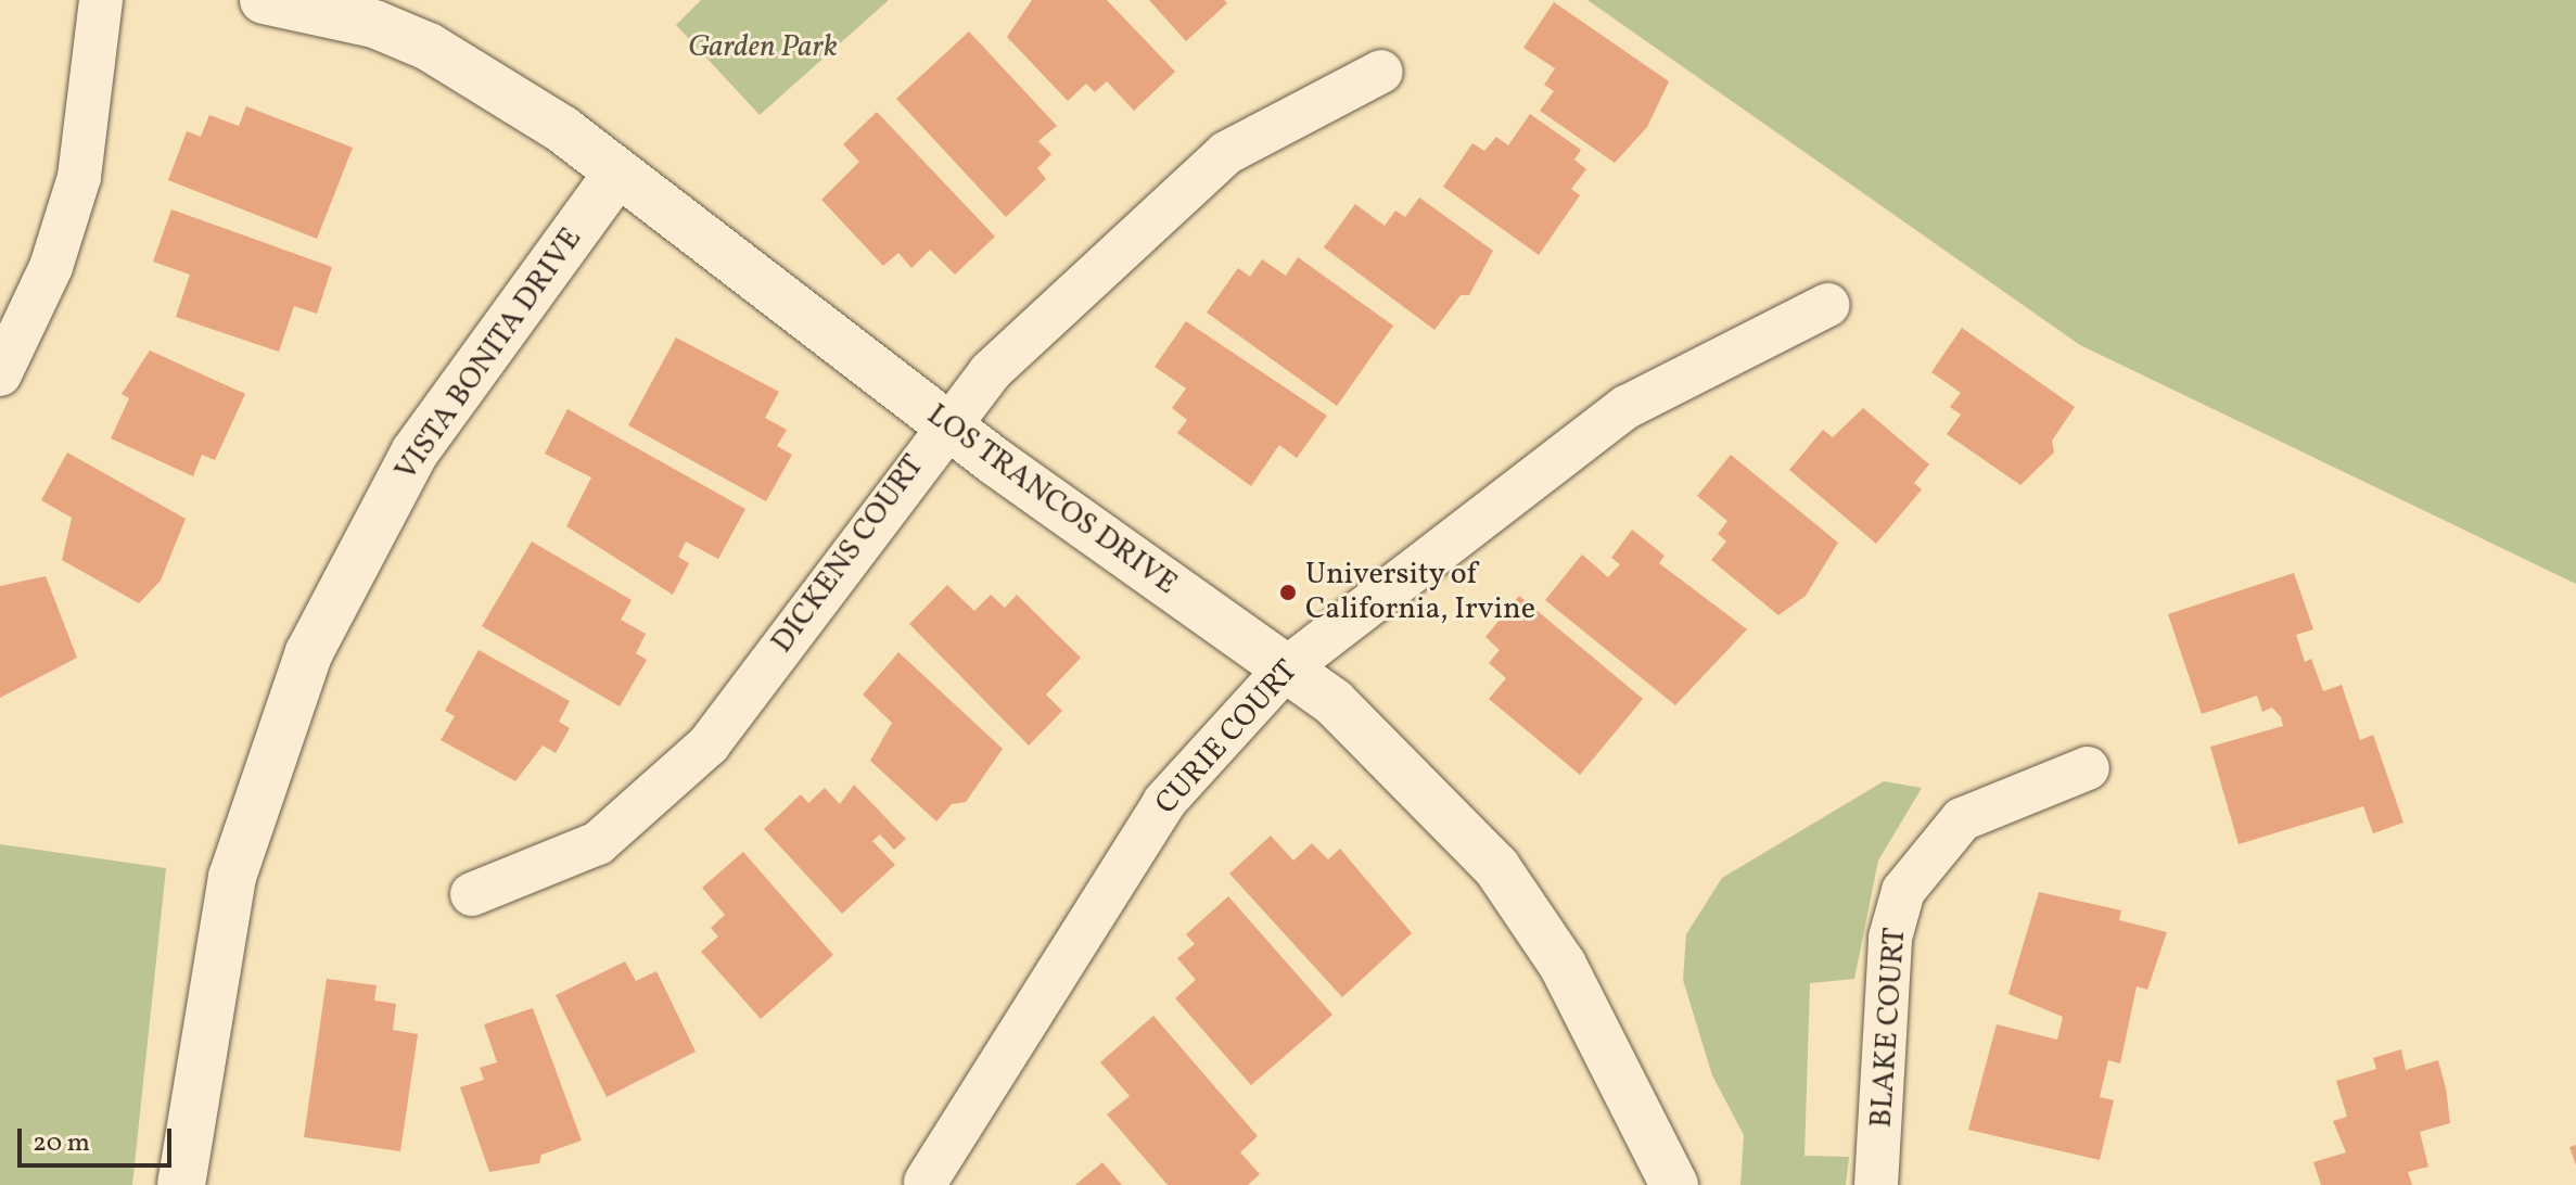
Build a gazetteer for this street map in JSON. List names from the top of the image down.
{
  "streets": {
    "street": [
      "VISTA BONITA DRIVE",
      "LOS TRANCOS DRIVE",
      "DICKENS COURT",
      "CURIE COURT",
      "BLAKE COURT"
    ]
  },
  "crossings": [
    ["VISTA BONITA DRIVE", "LOS TRANCOS DRIVE"],
    ["LOS TRANCOS DRIVE", "DICKENS COURT"],
    ["LOS TRANCOS DRIVE", "CURIE COURT"]
  ],
  "parks": ["Garden Park"],
  "places": ["University of California, Irvine"],
  "scale_bar": "20 m"
}
